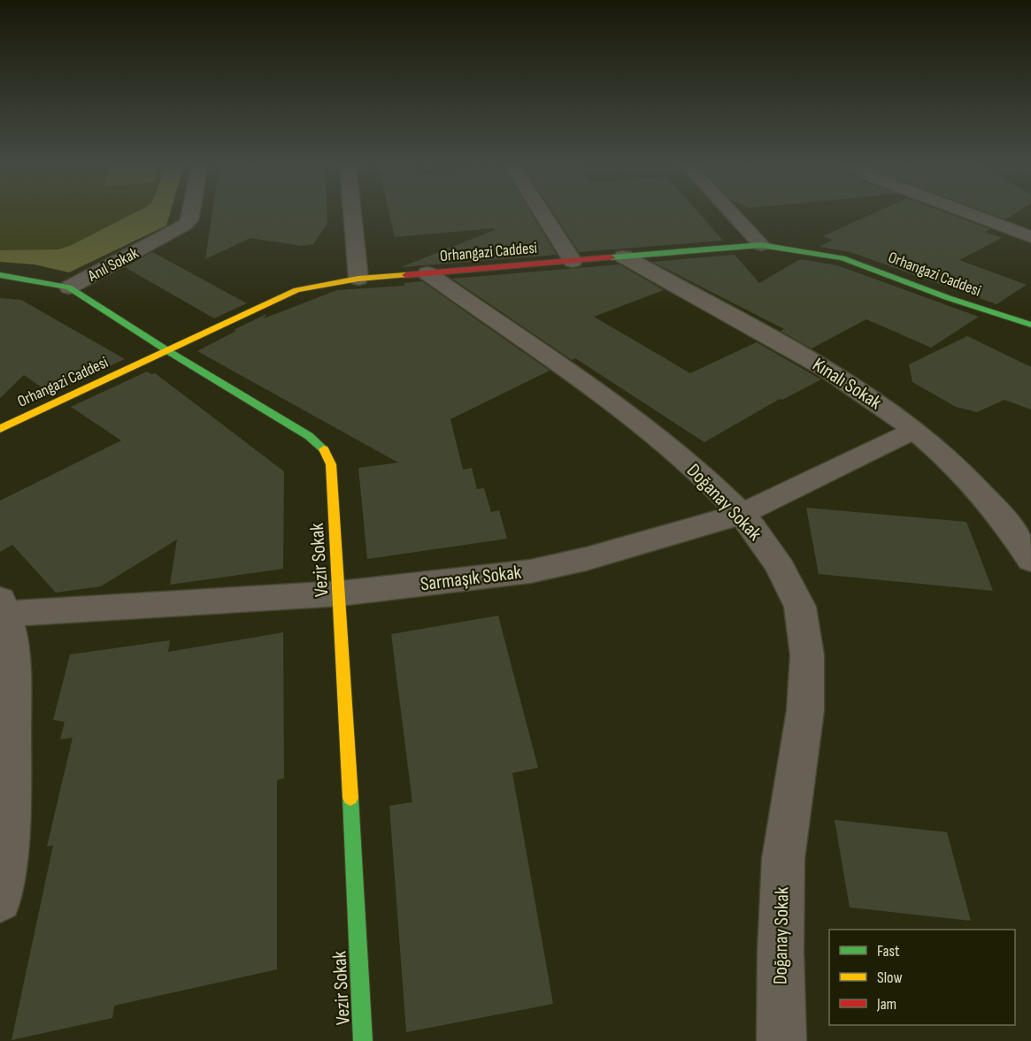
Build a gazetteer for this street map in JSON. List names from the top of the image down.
{
  "streets": {
    "street": [
      "Orhangazi Caddesi",
      "Anıl Sokak",
      "Kınalı Sokak",
      "Doğanay Sokak",
      "Vezir Sokak",
      "Sarmaşık Sokak"
    ]
  },
  "crossings": [
    ["Orhangazi Caddesi", "Kınalı Sokak"],
    ["Orhangazi Caddesi", "Doğanay Sokak"],
    ["Orhangazi Caddesi", "Vezir Sokak"],
    ["Anıl Sokak", "Vezir Sokak"],
    ["Kınalı Sokak", "Sarmaşık Sokak"],
    ["Doğanay Sokak", "Sarmaşık Sokak"],
    ["Vezir Sokak", "Sarmaşık Sokak"]
  ],
  "legend": ["Fast", "Slow", "Jam"]
}
